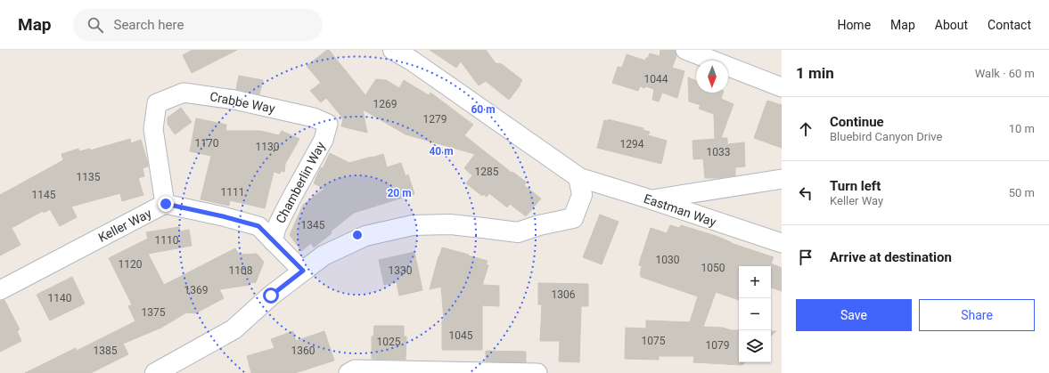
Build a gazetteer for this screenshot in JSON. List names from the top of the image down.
{
  "streets": {
    "street": [
      "Crabbe Way",
      "Chamberlin Way",
      "Eastman Way",
      "Keller Way"
    ]
  },
  "crossings": [
    ["Crabbe Way", "Chamberlin Way"],
    ["Crabbe Way", "Keller Way"],
    ["Chamberlin Way", "Keller Way"]
  ],
  "house_numbers": [
    "1044",
    "1269",
    "1279",
    "1170",
    "1294",
    "1130",
    "1033",
    "1285",
    "1135",
    "1111",
    "1145",
    "1345",
    "1110",
    "1030",
    "1120",
    "1050",
    "1108",
    "1330",
    "1369",
    "1306",
    "1140",
    "1375",
    "1045",
    "1075",
    "1025",
    "1079",
    "1385",
    "1360"
  ],
  "north": "bottom",
  "page": {
    "header": "Map",
    "search": "Search here",
    "nav": [
      "Home",
      "Map",
      "About",
      "Contact"
    ],
    "heading": ["1 min", "Walk · 60 m"],
    "list": [
      ["Continue", "Bluebird Canyon Drive", "10 m"],
      ["Turn left", "Keller Way", "50 m"],
      "Arrive at destination"
    ],
    "map_buttons": ["+", "−"],
    "buttons": ["Save", "Share"]
  },
  "rings": ["60 m", "40 m", "20 m"]
}
